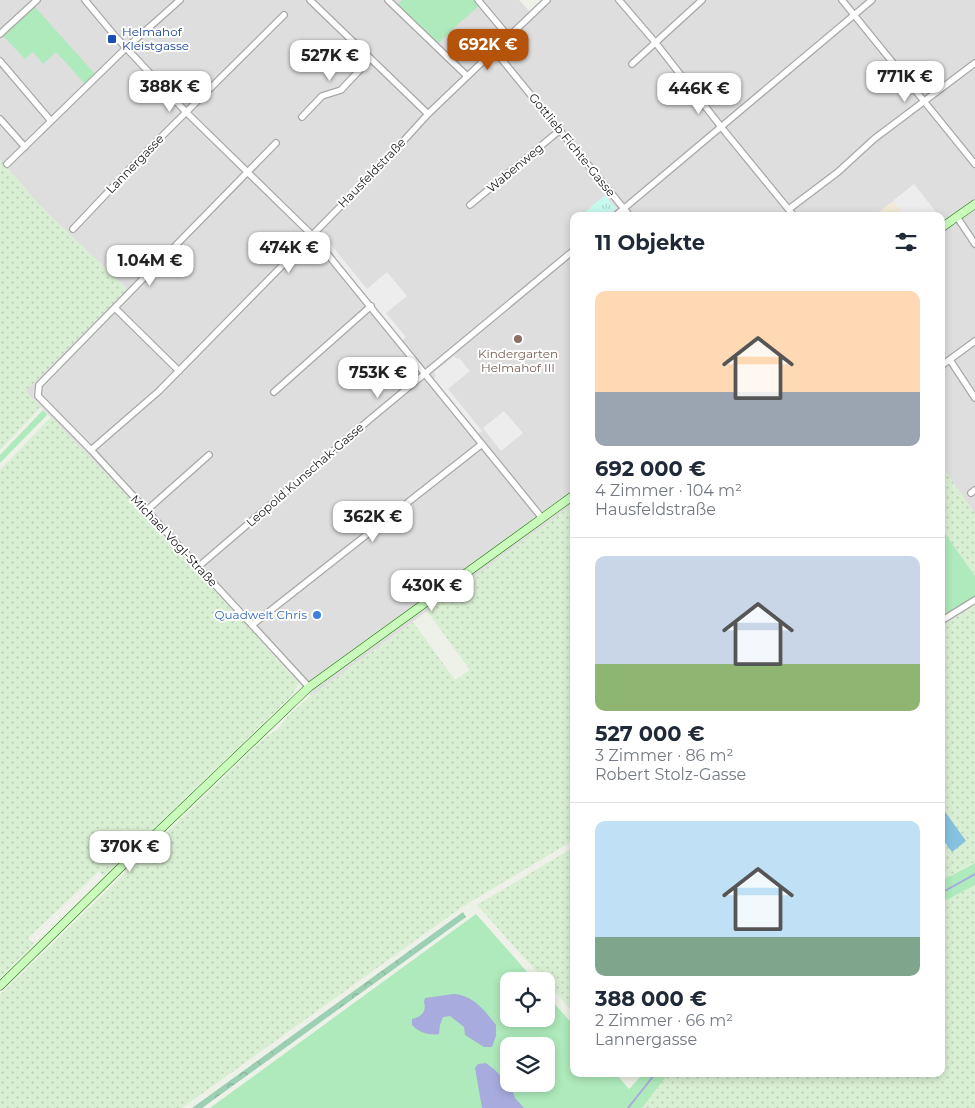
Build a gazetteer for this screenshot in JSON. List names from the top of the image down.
{
  "streets": {
    "street": [
      "Gottlieb Fichte-Gasse",
      "Lannergasse",
      "Wabenweg",
      "Hausfeldstraße",
      "Leopold Kunschak-Gasse",
      "Michael Vogl-Straße"
    ]
  },
  "crossings": [
    ["Gottlieb Fichte-Gasse", "Wabenweg"],
    ["Gottlieb Fichte-Gasse", "Hausfeldstraße"],
    ["Hausfeldstraße", "Michael Vogl-Straße"],
    ["Leopold Kunschak-Gasse", "Michael Vogl-Straße"]
  ],
  "places": {
    "transit": ["Helmahof Kleistgasse"],
    "other": ["Kindergarten Helmahof III", "Quadwelt Chris"]
  },
  "page": {
    "price": [
      "692K €",
      "527K €",
      "771K €",
      "388K €",
      "446K €",
      "474K €",
      "1.04M €",
      "753K €",
      "362K €",
      "430K €",
      "370K €"
    ],
    "heading": "11 Objekte",
    "list": [
      {
        "name": "692 000 €",
        "note": "4 Zimmer · 104 m² · Hausfeldstraße"
      },
      {
        "name": "527 000 €",
        "note": "3 Zimmer · 86 m² · Robert Stolz-Gasse"
      },
      {
        "name": "388 000 €",
        "note": "2 Zimmer · 66 m² · Lannergasse"
      }
    ]
  }
}
